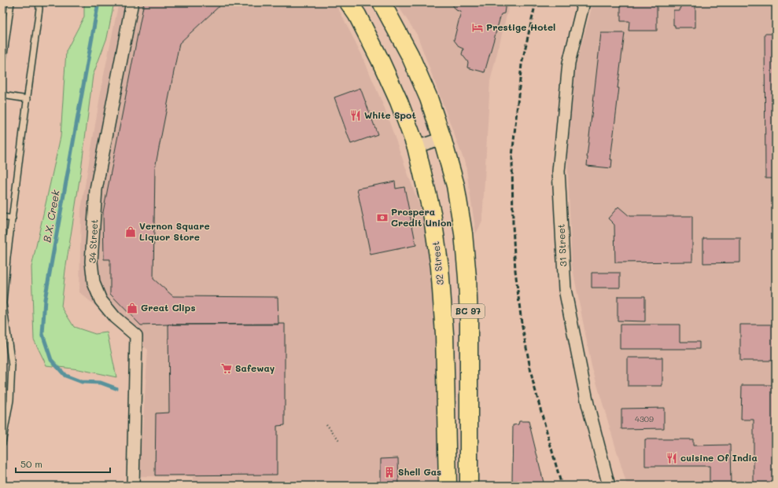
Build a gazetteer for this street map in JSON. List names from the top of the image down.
{
  "streets": {
    "highway": ["32 Street", "BC 97"],
    "street": ["34 Street", "31 Street"]
  },
  "water": ["B.X. Creek"],
  "places": {
    "hotel": ["Prestige Hotel"],
    "restaurant": ["White Spot", "cuisine Of India"],
    "bank": ["Prospera Credit Union"],
    "shop": ["Vernon Square Liquor Store", "Great Clips"],
    "supermarket": ["Safeway"],
    "building": ["Shell Gas"]
  },
  "house_numbers": ["4309"],
  "scale_bar": "50 m"
}
